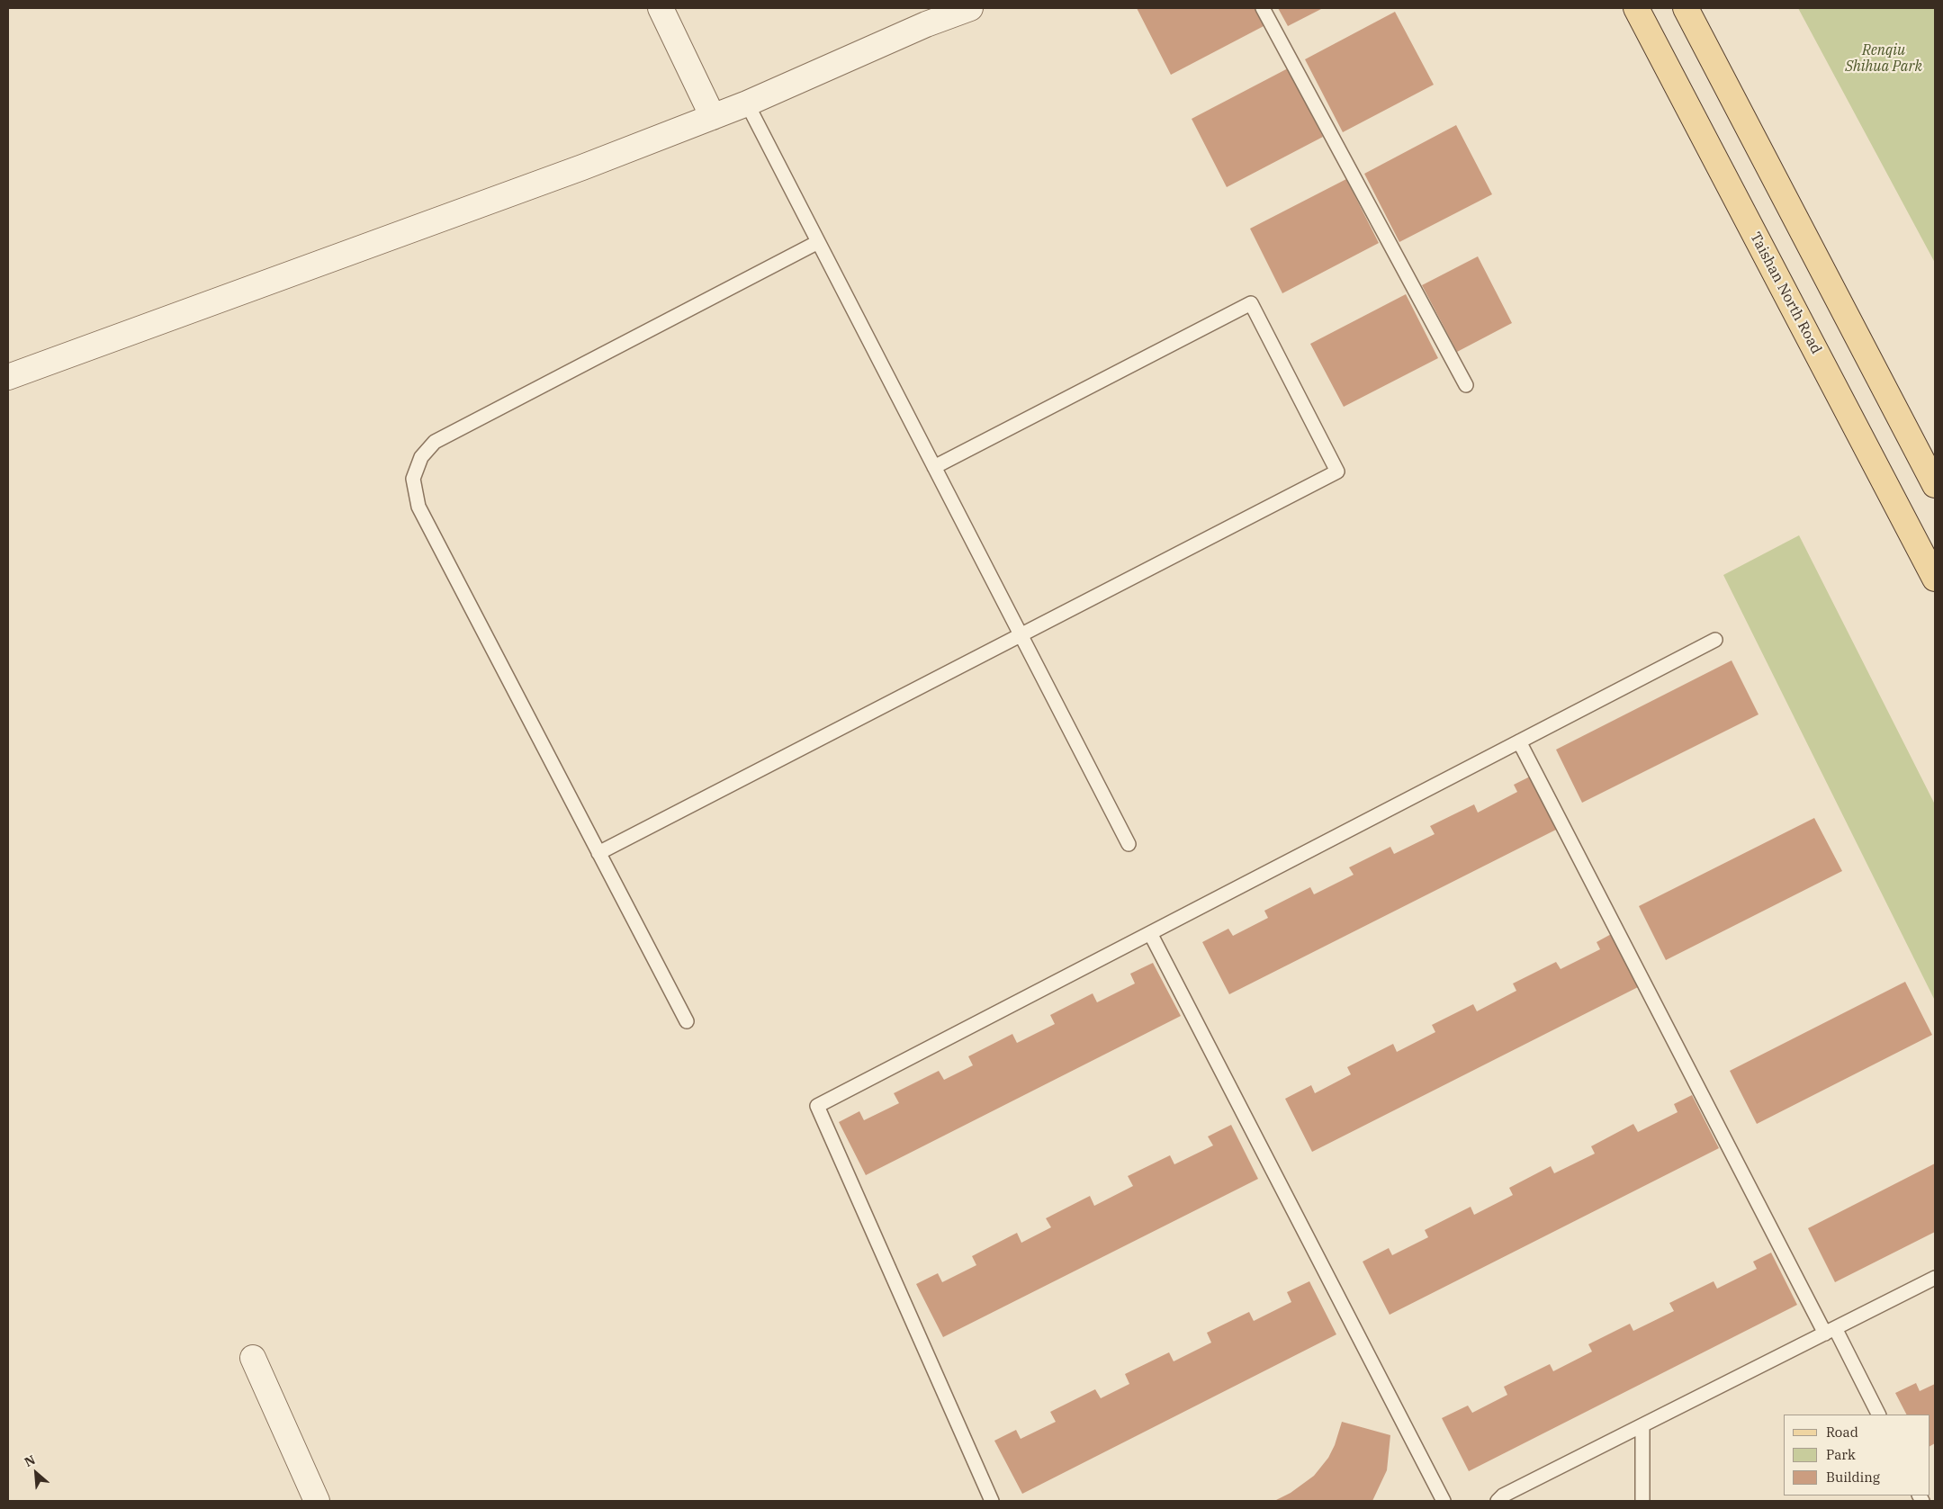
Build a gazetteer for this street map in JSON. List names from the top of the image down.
{
  "streets": {
    "main road": ["Taishan North Road"]
  },
  "parks": ["Renqiu Shihua Park"],
  "legend": ["Road", "Park", "Building"],
  "north": "top left"
}
